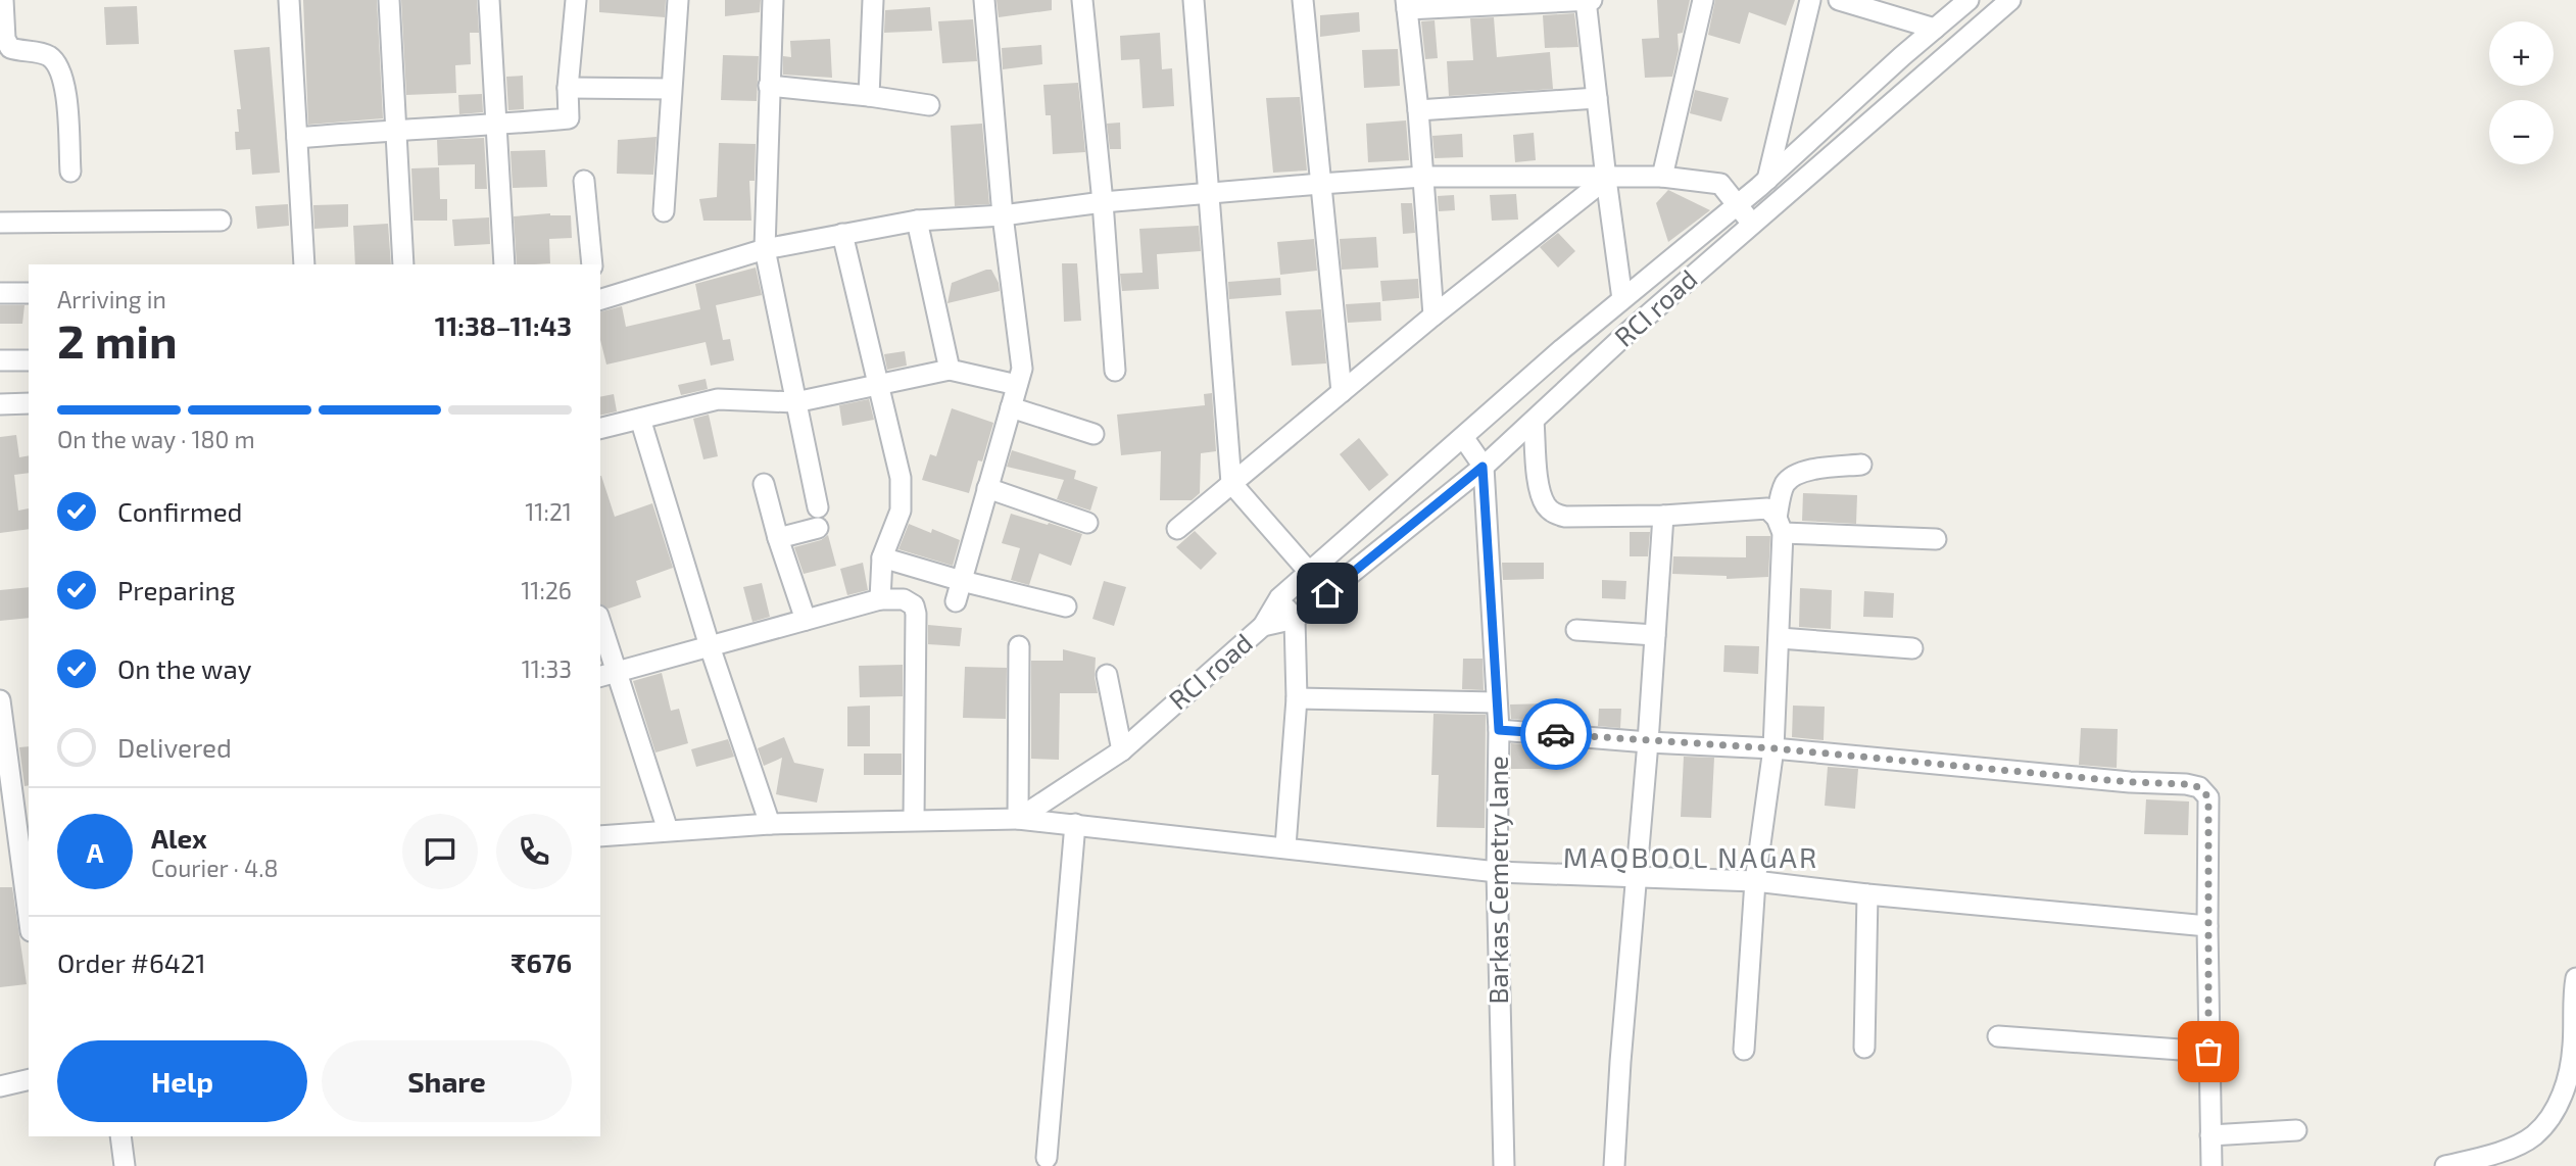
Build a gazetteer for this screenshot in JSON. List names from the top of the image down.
{
  "streets": {
    "street": ["RCI road", "Barkas Cemetry lane"]
  },
  "crossings": [
    ["RCI road", "Barkas Cemetry lane"]
  ],
  "districts": ["MAQBOOL NAGAR"],
  "page": {
    "map_buttons": ["+", "−"],
    "heading": ["2 min", "Arriving in", "11:38–11:43"],
    "panel": [
      "Alex",
      "Courier · 4.8",
      "Order #6421",
      "₹676"
    ],
    "bar": "On the way · 180 m",
    "list": [
      ["Confirmed", "11:21"],
      ["Preparing", "11:26"],
      ["On the way", "11:33"],
      "Delivered"
    ],
    "round": "A",
    "buttons": ["Help", "Share"]
  }
}
